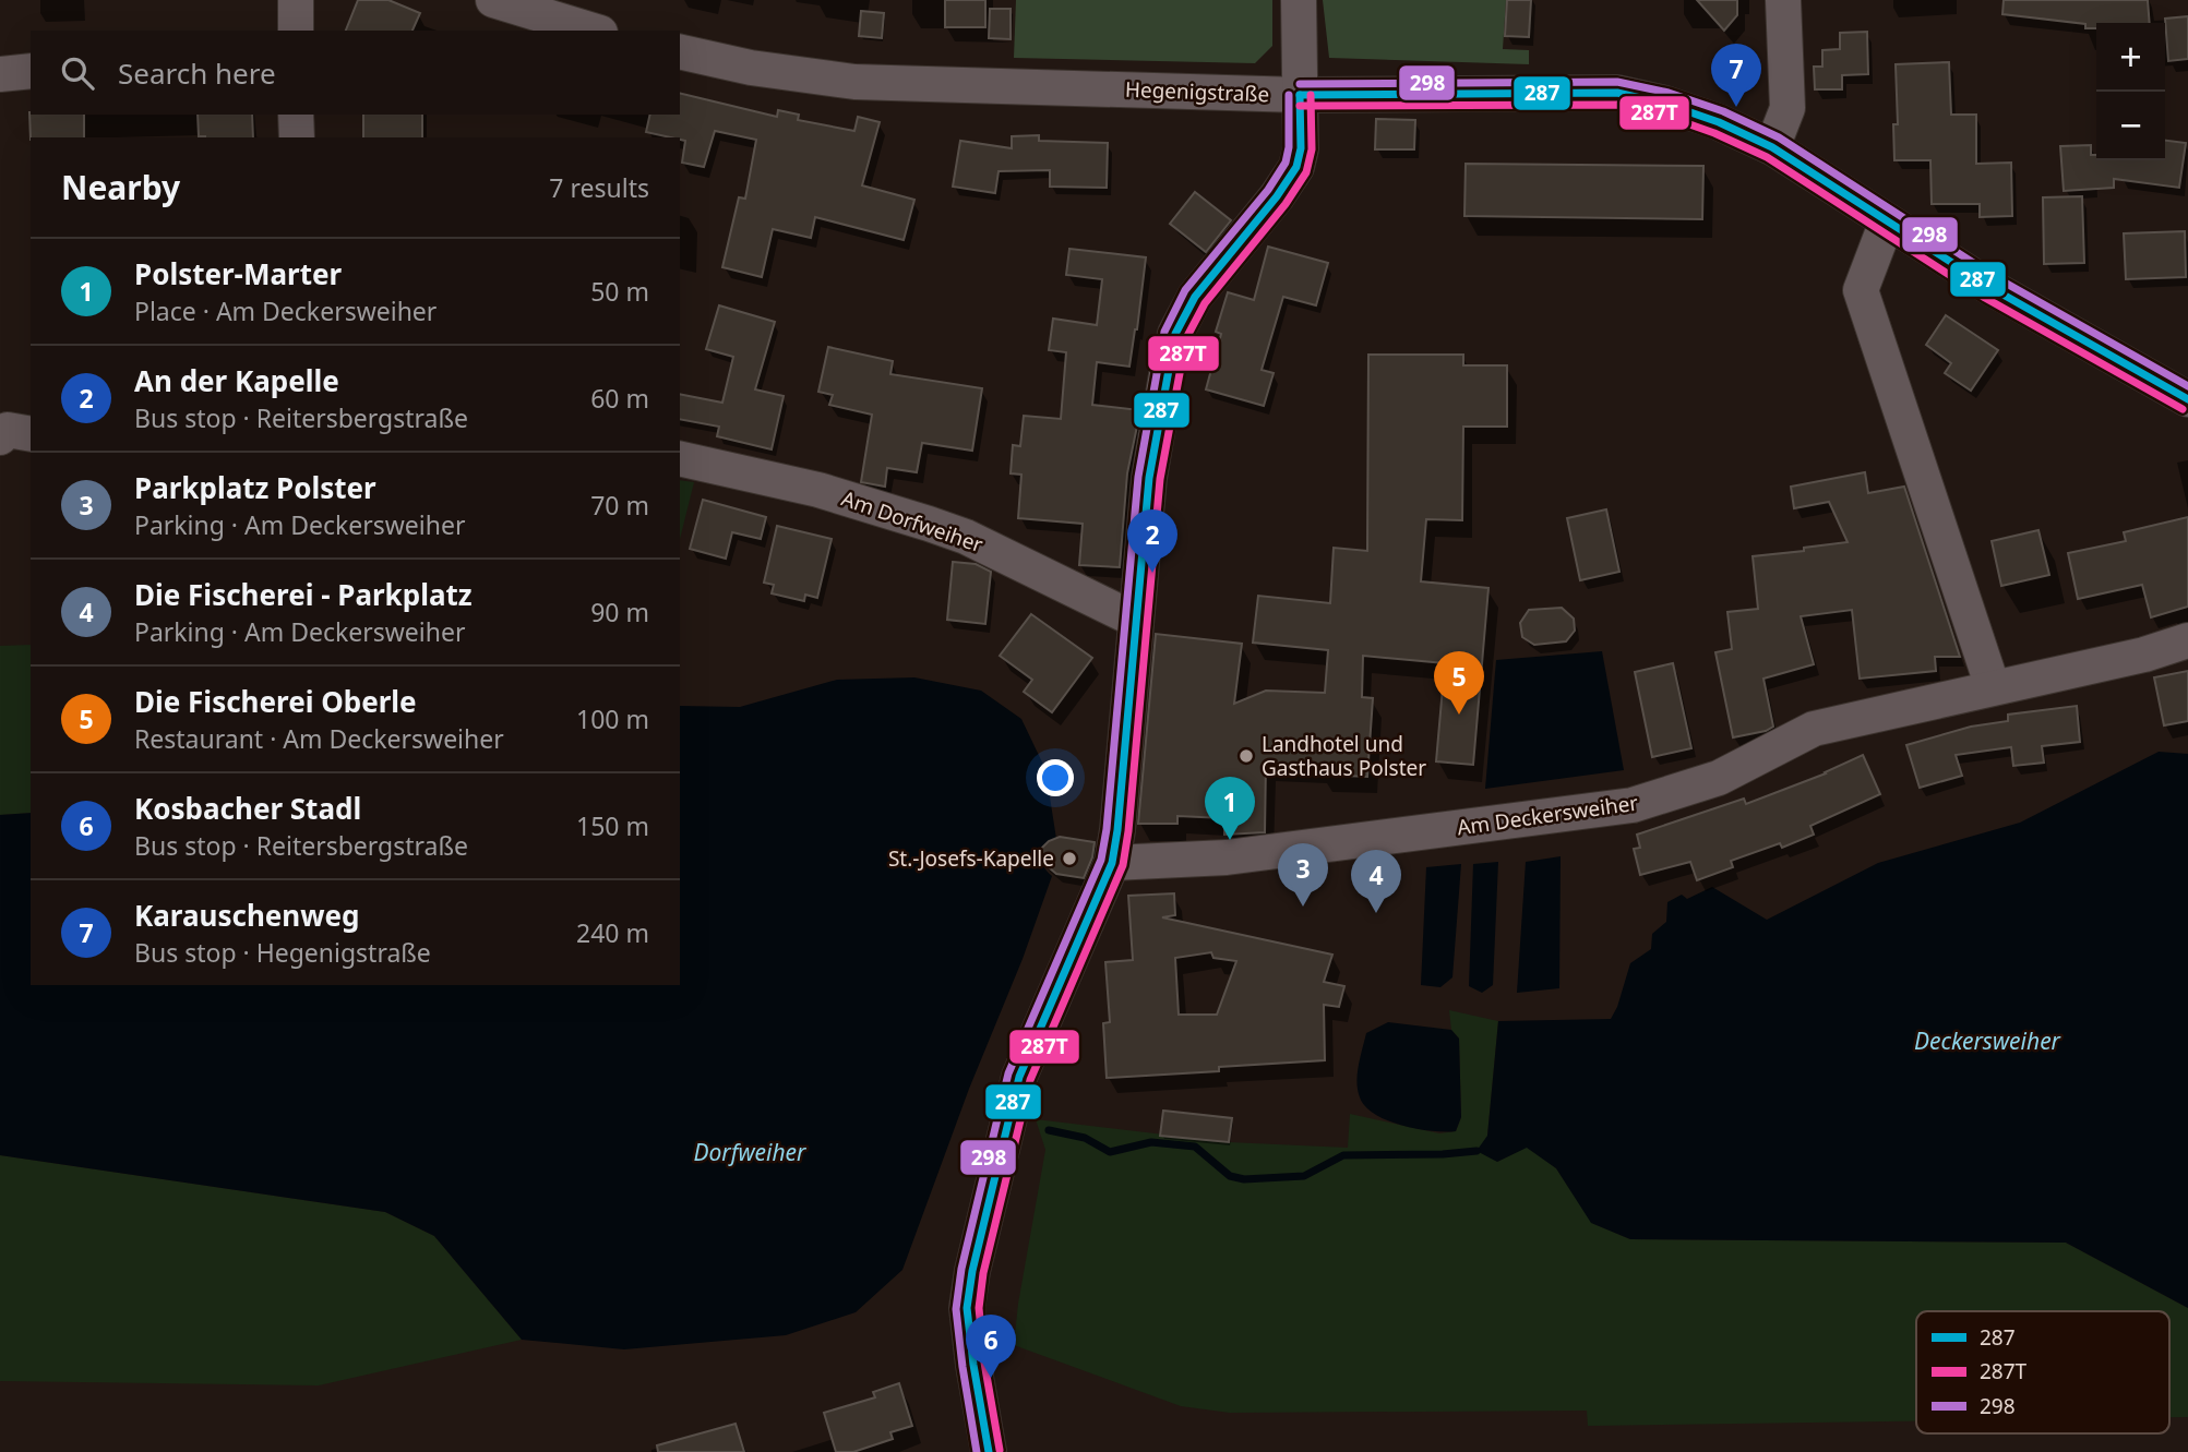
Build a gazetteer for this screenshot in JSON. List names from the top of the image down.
{
  "streets": {
    "street": ["Hegenigstraße", "Am Dorfweiher", "Am Deckersweiher"]
  },
  "water": ["Deckersweiher", "Dorfweiher"],
  "places": ["Landhotel und Gasthaus Polster", "St.-Josefs-Kapelle"],
  "lines": ["transit line 298", "transit line 287", "transit line 287T"],
  "legend": ["287", "287T", "298"],
  "page": {
    "map_buttons": ["+", "−"],
    "search": "Search here",
    "pins": [
      "7",
      "2",
      "5",
      "1",
      "3",
      "4",
      "6"
    ],
    "heading": ["Nearby", "7 results"],
    "list": [
      {
        "mark": "1",
        "name": "Polster-Marter",
        "note": "Place · Am Deckersweiher",
        "value": "50 m"
      },
      {
        "mark": "2",
        "name": "An der Kapelle",
        "note": "Bus stop · Reitersbergstraße",
        "value": "60 m"
      },
      {
        "mark": "3",
        "name": "Parkplatz Polster",
        "note": "Parking · Am Deckersweiher",
        "value": "70 m"
      },
      {
        "mark": "4",
        "name": "Die Fischerei - Parkplatz",
        "note": "Parking · Am Deckersweiher",
        "value": "90 m"
      },
      {
        "mark": "5",
        "name": "Die Fischerei Oberle",
        "note": "Restaurant · Am Deckersweiher",
        "value": "100 m"
      },
      {
        "mark": "6",
        "name": "Kosbacher Stadl",
        "note": "Bus stop · Reitersbergstraße",
        "value": "150 m"
      },
      {
        "mark": "7",
        "name": "Karauschenweg",
        "note": "Bus stop · Hegenigstraße",
        "value": "240 m"
      }
    ]
  }
}
